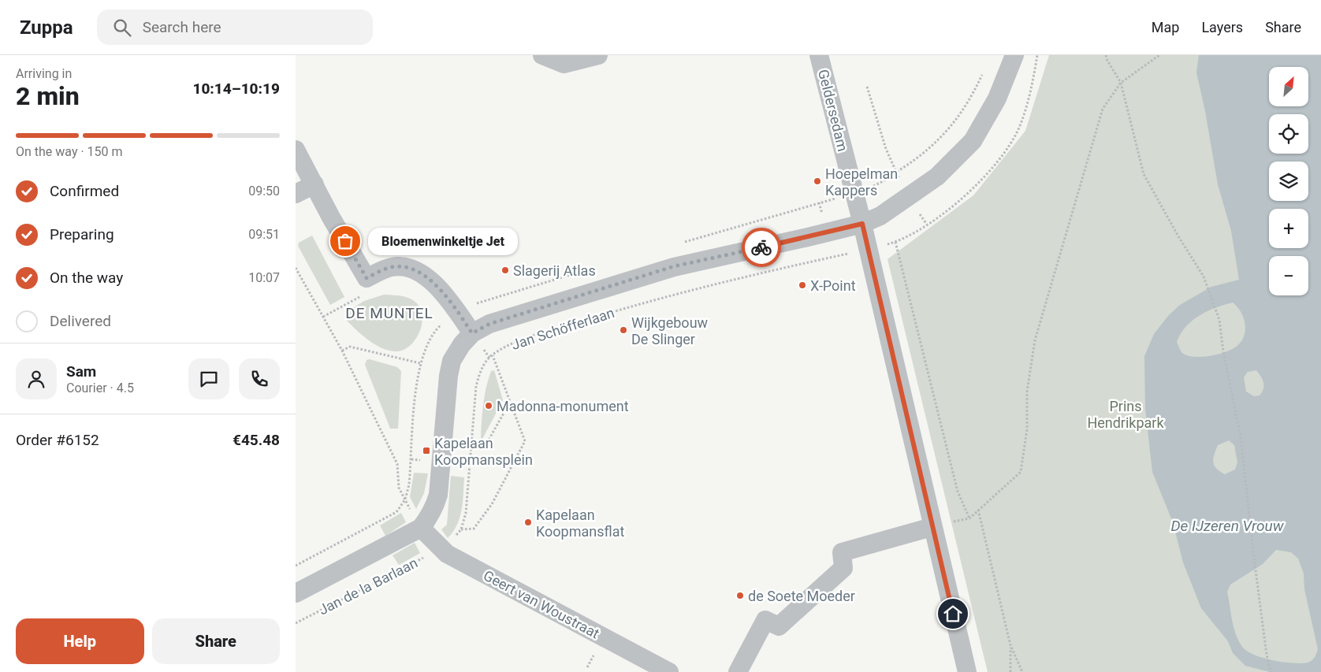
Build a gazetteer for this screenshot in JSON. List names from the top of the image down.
{
  "streets": {
    "street": [
      "Geldersedam",
      "Jan Schöfferlaan",
      "Jan de la Barlaan",
      "Geert van Woustraat"
    ]
  },
  "crossings": [
    ["Geldersedam", "Jan Schöfferlaan"],
    ["Jan de la Barlaan", "Geert van Woustraat"]
  ],
  "districts": ["DE MUNTEL"],
  "water": ["De IJzeren Vrouw"],
  "parks": ["Prins Hendrikpark"],
  "places": {
    "other": [
      "Hoepelman Kappers",
      "Bloemenwinkeltje Jet",
      "Slagerij Atlas",
      "X-Point",
      "Wijkgebouw De Slinger",
      "Madonna-monument",
      "Kapelaan Koopmansflat",
      "de Soete Moeder"
    ],
    "transit": ["Kapelaan Koopmansplein"]
  },
  "north": "top right",
  "page": {
    "header": "Zuppa",
    "search": "Search here",
    "nav": ["Map", "Layers", "Share"],
    "heading": ["2 min", "Arriving in", "10:14–10:19"],
    "panel": [
      "Sam",
      "Courier · 4.5",
      "Order #6152",
      "€45.48"
    ],
    "map_buttons": ["+", "−"],
    "bar": "On the way · 150 m",
    "list": [
      ["Confirmed", "09:50"],
      ["Preparing", "09:51"],
      ["On the way", "10:07"],
      "Delivered"
    ],
    "bubble": "Bloemenwinkeltje Jet",
    "buttons": ["Help", "Share"]
  }
}
